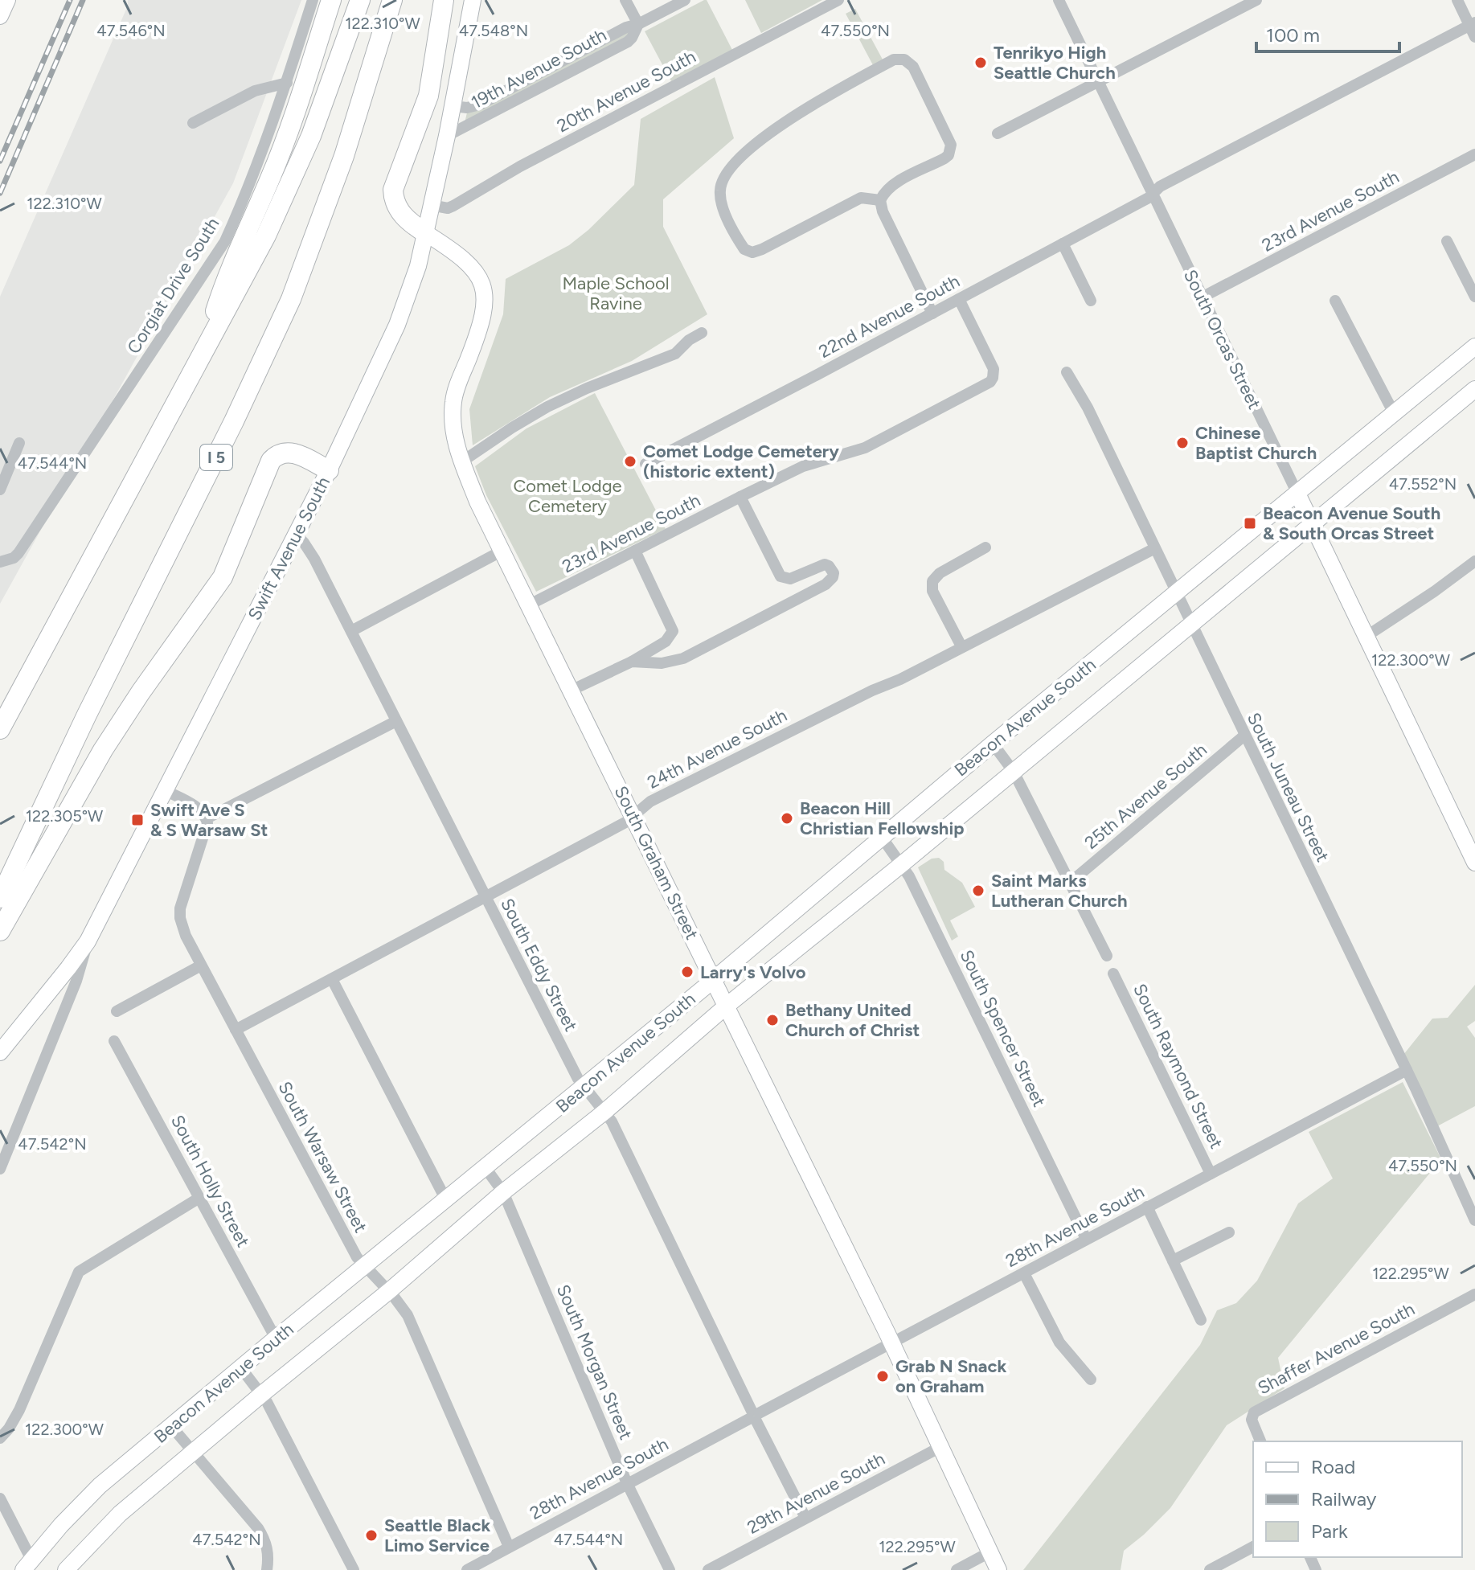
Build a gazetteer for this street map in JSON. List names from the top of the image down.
{
  "streets": {
    "highway": ["I 5"],
    "main road": [
      "South Orcas Street",
      "Swift Avenue South",
      "Beacon Avenue South",
      "South Graham Street"
    ],
    "street": [
      "19th Avenue South",
      "20th Avenue South",
      "23rd Avenue South",
      "Corgiat Drive South",
      "22nd Avenue South",
      "24th Avenue South",
      "South Juneau Street",
      "25th Avenue South",
      "South Eddy Street",
      "South Spencer Street",
      "South Raymond Street",
      "South Warsaw Street",
      "South Holly Street",
      "28th Avenue South",
      "Shaffer Avenue South",
      "South Morgan Street",
      "29th Avenue South"
    ]
  },
  "crossings": [
    ["19th Avenue South", "Swift Avenue South"],
    ["20th Avenue South", "Swift Avenue South"],
    ["23rd Avenue South", "22nd Avenue South"],
    ["23rd Avenue South", "South Orcas Street"],
    ["23rd Avenue South", "South Graham Street"],
    ["22nd Avenue South", "South Orcas Street"],
    ["South Orcas Street", "Beacon Avenue South"],
    ["Swift Avenue South", "South Graham Street"],
    ["Swift Avenue South", "South Eddy Street"],
    ["Beacon Avenue South", "South Juneau Street"],
    ["Beacon Avenue South", "South Graham Street"],
    ["Beacon Avenue South", "South Eddy Street"],
    ["Beacon Avenue South", "South Spencer Street"],
    ["Beacon Avenue South", "South Warsaw Street"],
    ["Beacon Avenue South", "South Holly Street"],
    ["Beacon Avenue South", "South Morgan Street"],
    ["24th Avenue South", "South Juneau Street"],
    ["24th Avenue South", "South Graham Street"],
    ["24th Avenue South", "South Eddy Street"],
    ["24th Avenue South", "South Warsaw Street"],
    ["South Juneau Street", "25th Avenue South"],
    ["South Juneau Street", "28th Avenue South"],
    ["South Graham Street", "28th Avenue South"],
    ["South Graham Street", "29th Avenue South"],
    ["South Eddy Street", "28th Avenue South"],
    ["South Eddy Street", "29th Avenue South"],
    ["South Spencer Street", "28th Avenue South"],
    ["South Raymond Street", "28th Avenue South"],
    ["South Warsaw Street", "28th Avenue South"],
    ["28th Avenue South", "South Morgan Street"]
  ],
  "parks": ["Maple School Ravine", "Comet Lodge Cemetery"],
  "places": {
    "other": [
      "Tenrikyo High Seattle Church",
      "Chinese Baptist Church",
      "Comet Lodge Cemetery (historic extent)",
      "Beacon Hill Christian Fellowship",
      "Saint Marks Lutheran Church",
      "Larry's Volvo",
      "Bethany United Church of Christ",
      "Grab N Snack on Graham",
      "Seattle Black Limo Service"
    ],
    "transit": ["Beacon Avenue South & South Orcas Street", "Swift Ave S & S Warsaw St"]
  },
  "legend": ["Road", "Railway", "Park"],
  "scale_bar": "100 m",
  "coordinates": [
    "122.310°W",
    "47.546°N",
    "47.548°N",
    "47.550°N",
    "47.544°N",
    "47.552°N",
    "122.300°W",
    "122.305°W",
    "47.542°N",
    "122.295°W"
  ]
}
